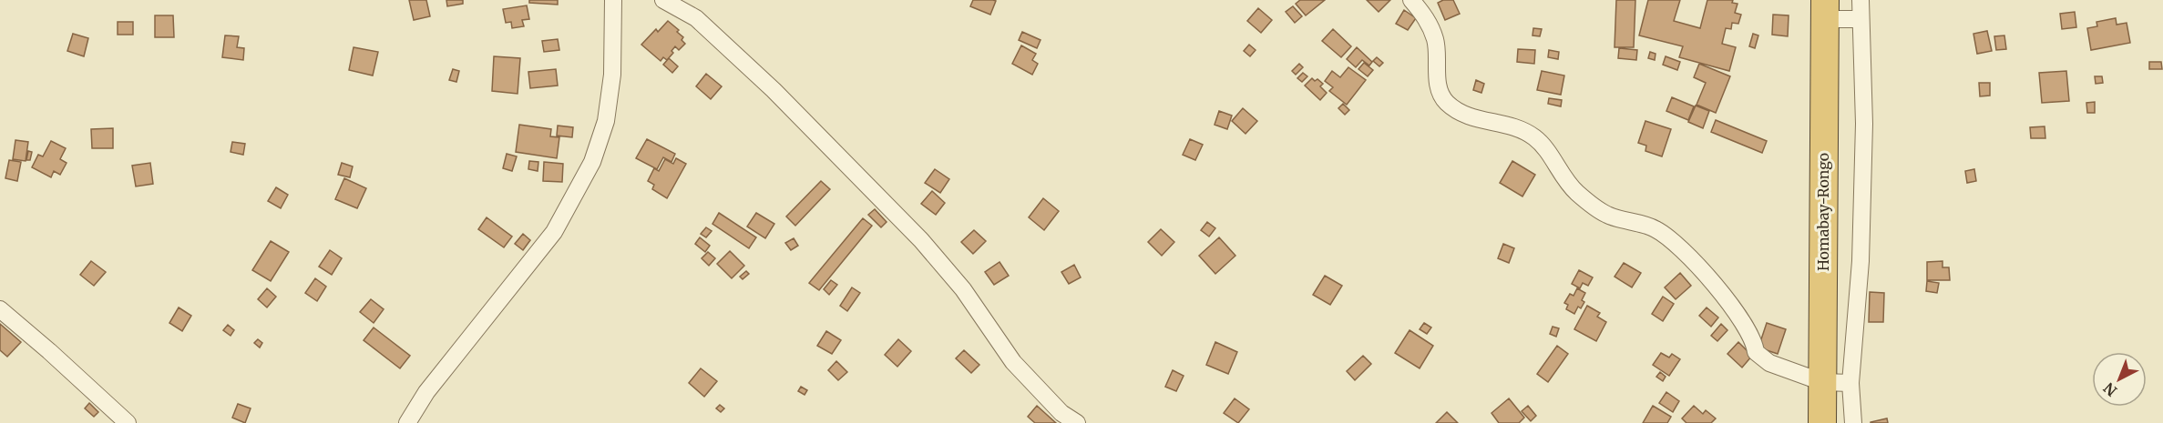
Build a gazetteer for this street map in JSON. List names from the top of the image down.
{
  "streets": {
    "highway": ["Homabay-Rongo"]
  },
  "north": "bottom left"
}
